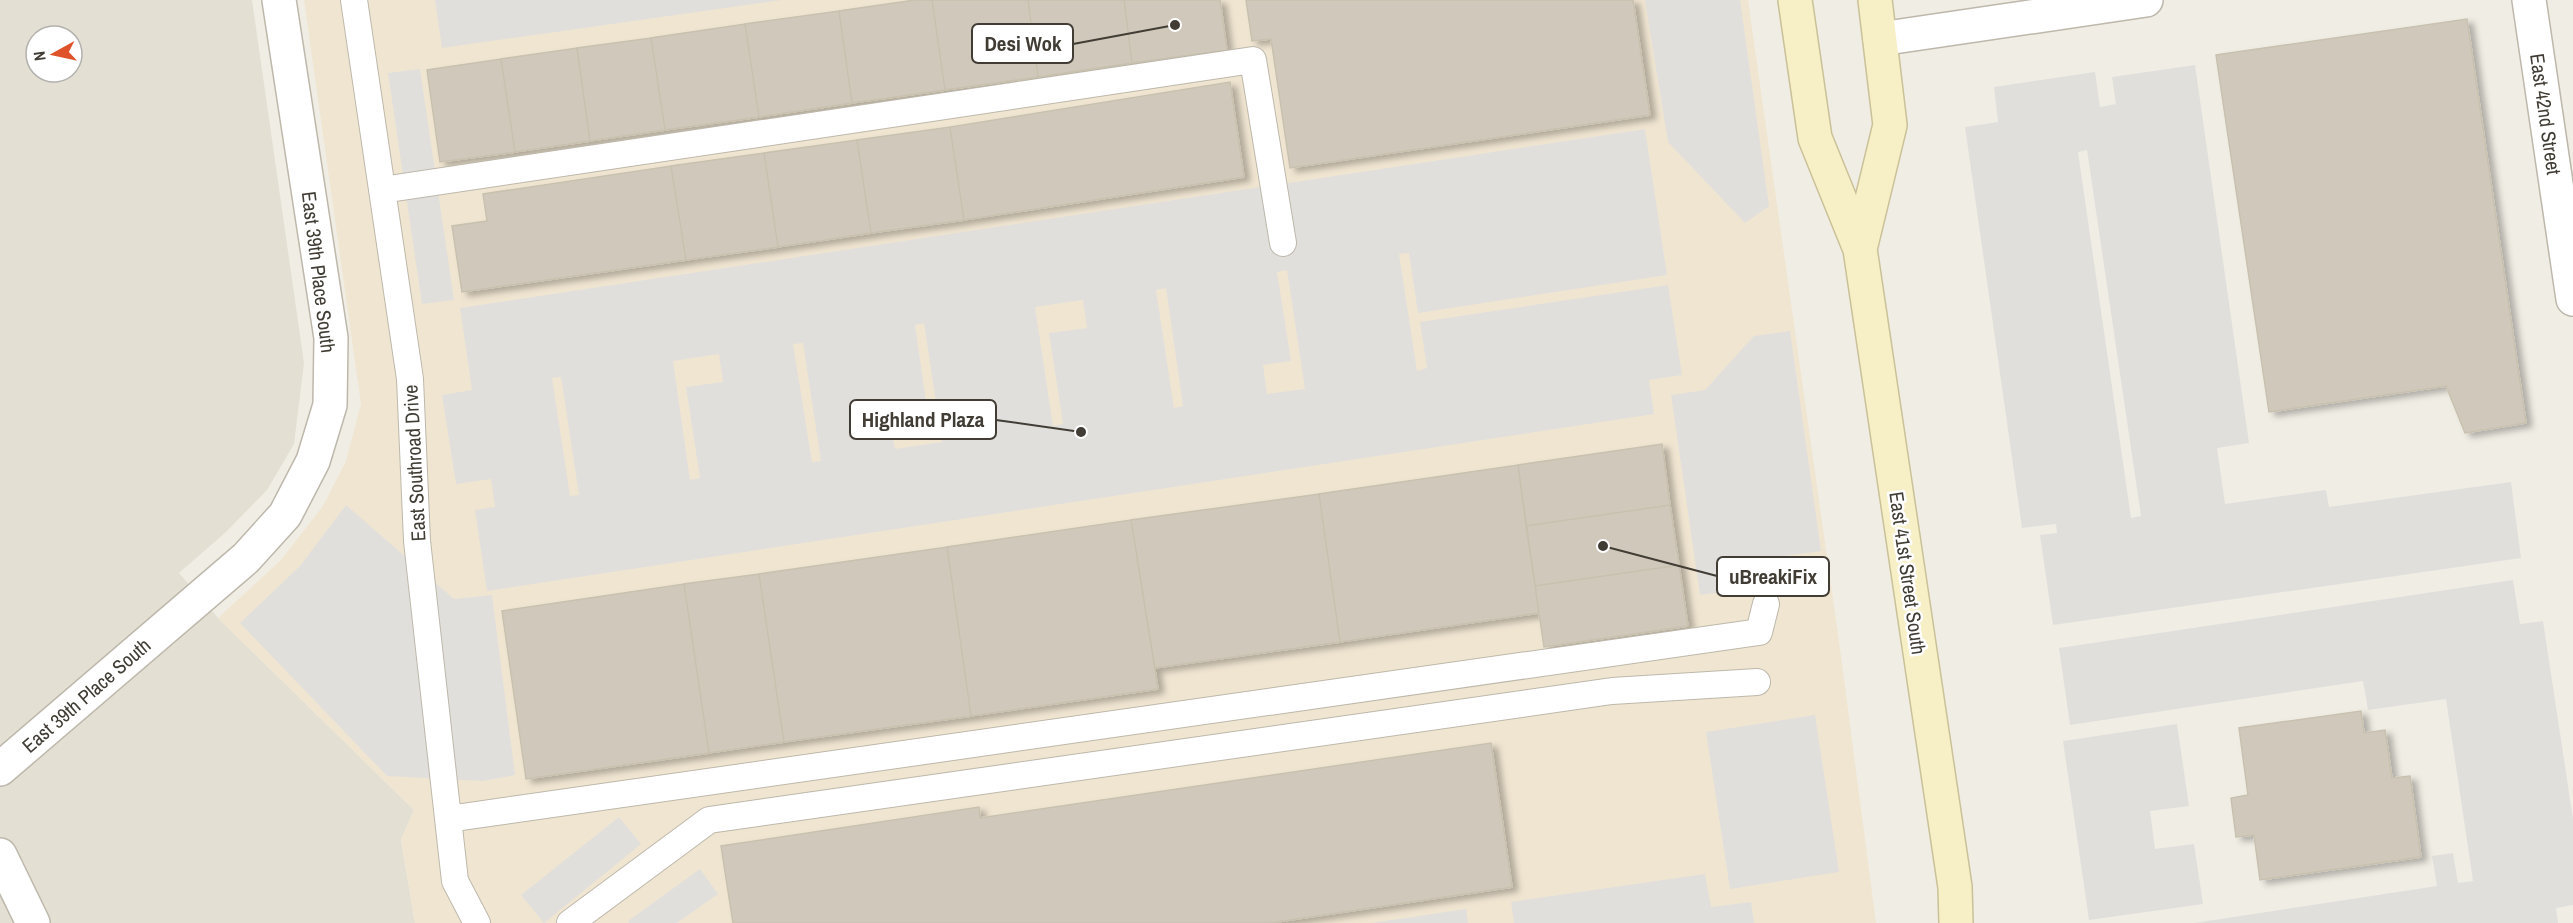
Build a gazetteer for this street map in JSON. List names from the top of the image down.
{
  "streets": {
    "main road": ["East 41st Street South"],
    "street": ["East 42nd Street", "East 39th Place South"],
    "lane": ["East Southroad Drive"]
  },
  "places": ["Desi Wok", "Highland Plaza", "uBreakiFix"],
  "north": "left"
}
